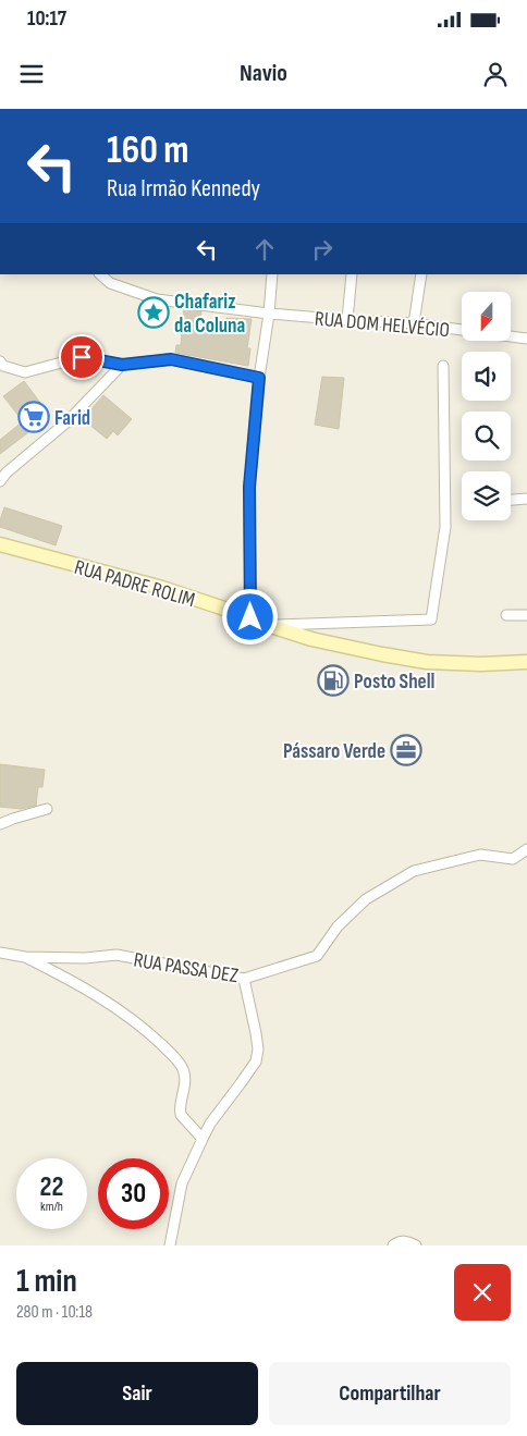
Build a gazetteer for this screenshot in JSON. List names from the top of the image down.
{
  "streets": {
    "main road": ["RUA PADRE ROLIM"],
    "street": ["RUA DOM HELVÉCIO", "RUA PASSA DEZ"]
  },
  "places": {
    "place": ["Chafariz da Coluna"],
    "supermarket": ["Farid"],
    "fuel station": ["Posto Shell"],
    "office": ["Pássaro Verde"]
  },
  "north": "bottom",
  "page": {
    "status": "10:17",
    "header": "Navio",
    "turn": ["160 m", "Rua Irmão Kennedy"],
    "speed": "22 km/h",
    "limit": "30",
    "heading": ["1 min", "280 m · 10:18"],
    "buttons": ["Sair", "Compartilhar"]
  }
}
